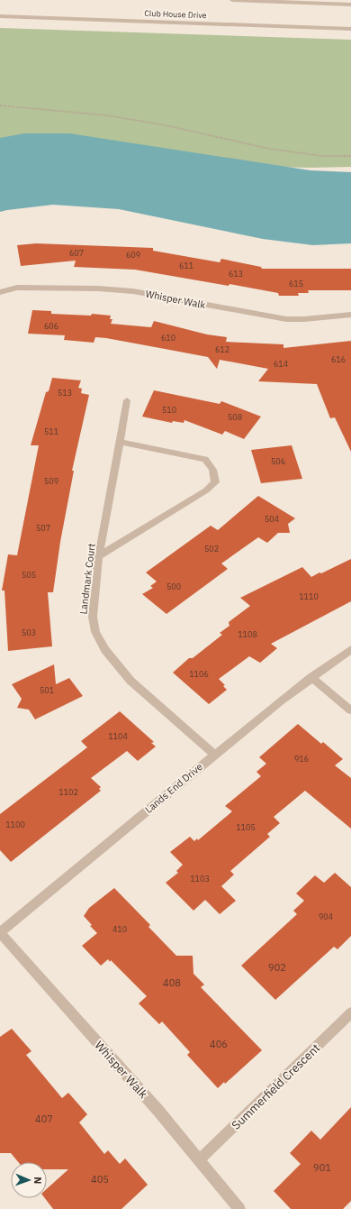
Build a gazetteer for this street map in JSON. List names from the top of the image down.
{
  "streets": {
    "street": [
      "Club House Drive",
      "Whisper Walk",
      "Landmark Court",
      "Lands End Drive",
      "Summerfield Crescent"
    ]
  },
  "crossings": [
    ["Whisper Walk", "Lands End Drive"],
    ["Whisper Walk", "Summerfield Crescent"],
    ["Landmark Court", "Lands End Drive"]
  ],
  "house_numbers": [
    "607",
    "609",
    "611",
    "613",
    "615",
    "606",
    "610",
    "612",
    "616",
    "614",
    "513",
    "510",
    "508",
    "511",
    "506",
    "509",
    "504",
    "507",
    "502",
    "505",
    "500",
    "1110",
    "503",
    "1108",
    "1106",
    "501",
    "1104",
    "916",
    "1102",
    "1100",
    "1105",
    "1103",
    "904",
    "410",
    "902",
    "408",
    "406",
    "407",
    "901",
    "405"
  ],
  "north": "right"
}
